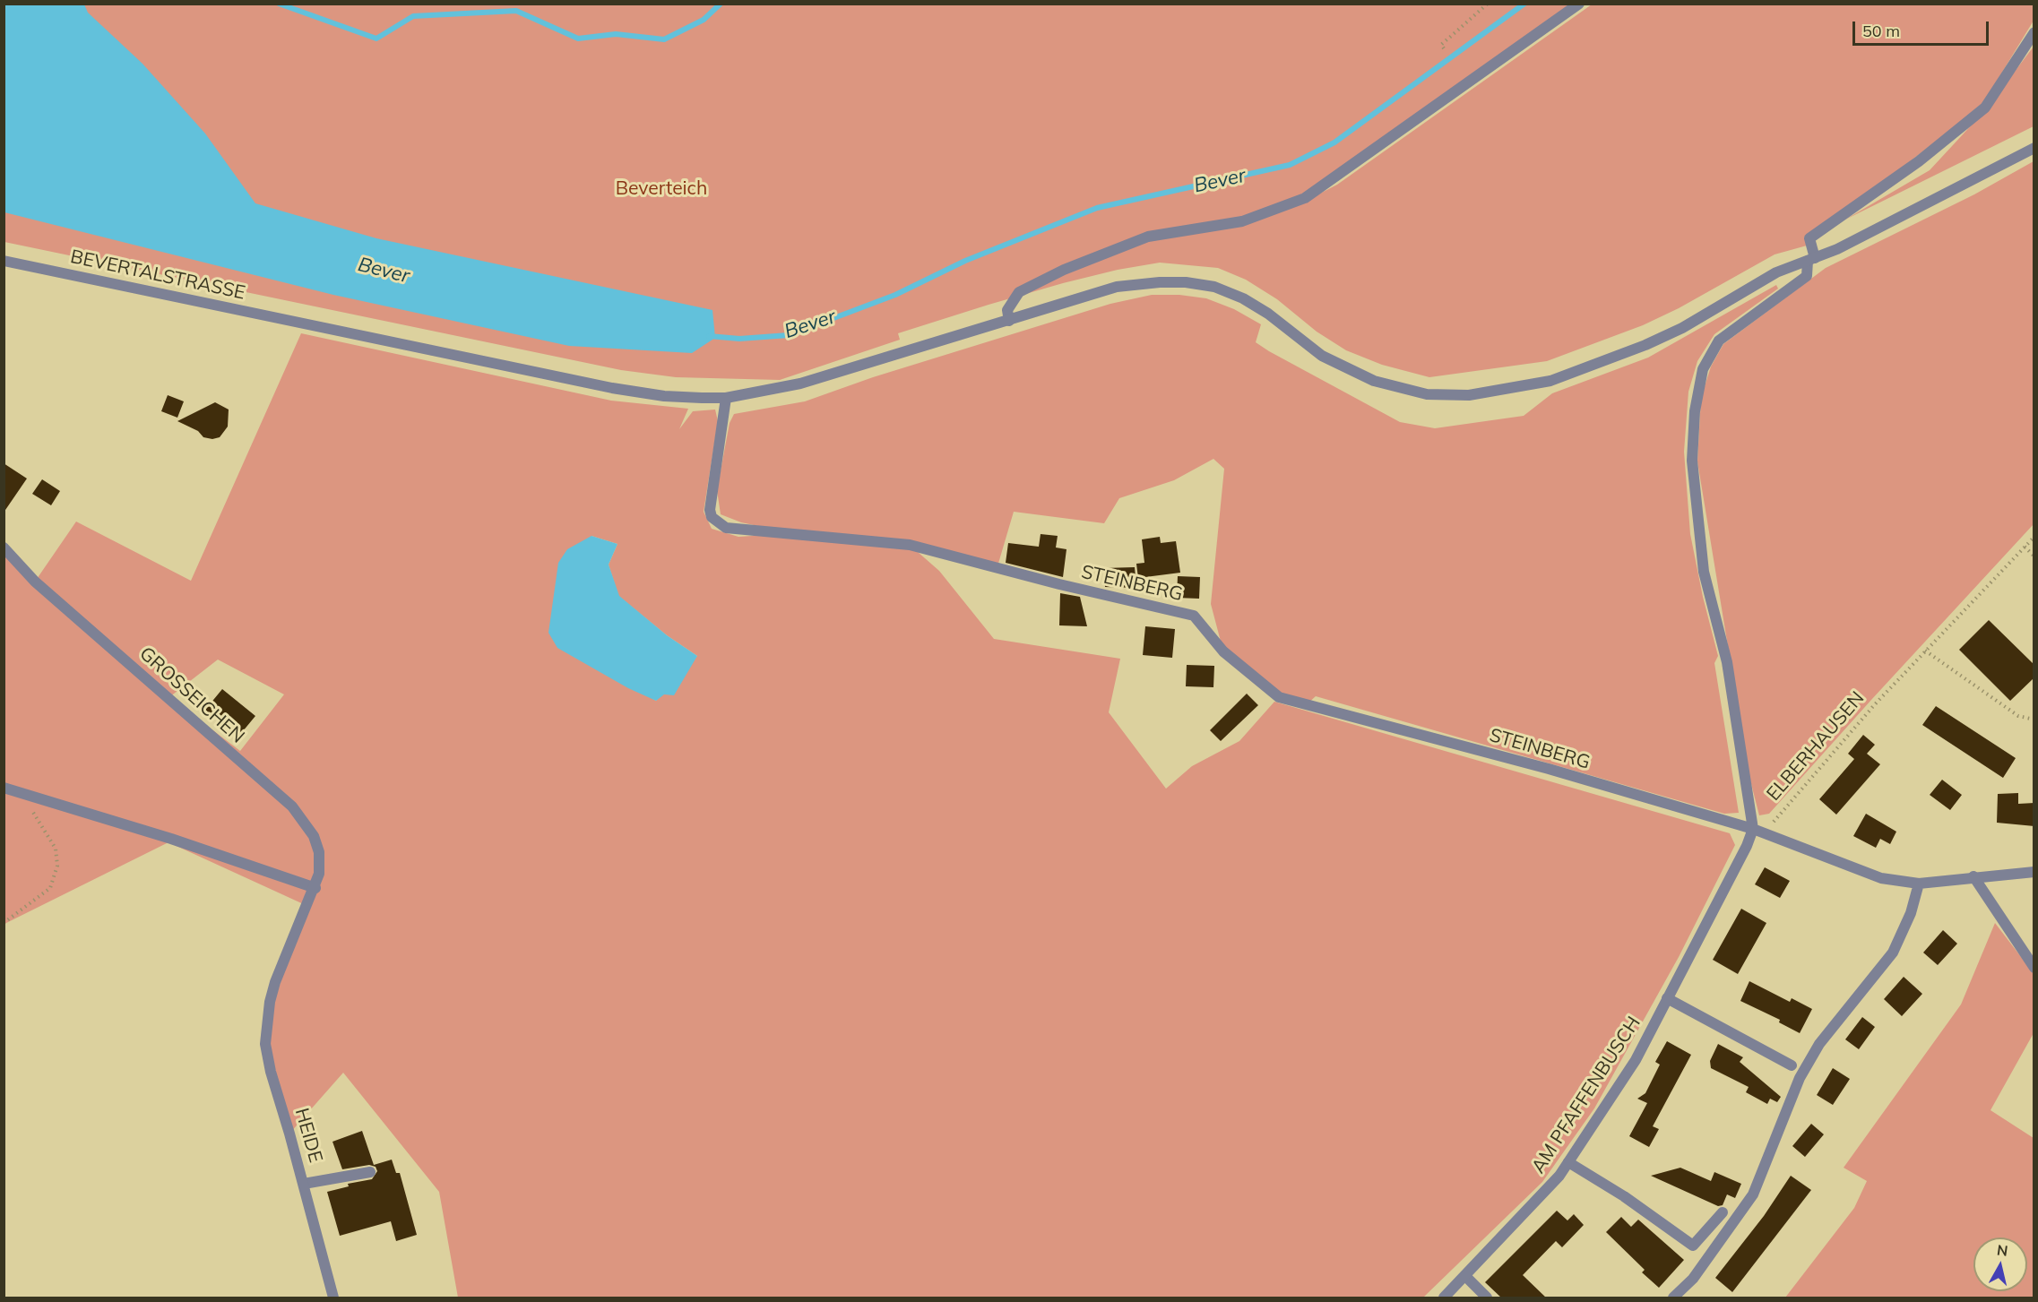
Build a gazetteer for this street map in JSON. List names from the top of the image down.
{
  "streets": {
    "street": [
      "BEVERTALSTRASSE",
      "STEINBERG",
      "GROSSEICHEN",
      "AM PFAFFENBUSCH",
      "HEIDE"
    ],
    "path": ["ELBERHAUSEN"]
  },
  "crossings": [
    ["BEVERTALSTRASSE", "STEINBERG"],
    ["STEINBERG", "ELBERHAUSEN"],
    ["STEINBERG", "AM PFAFFENBUSCH"],
    ["GROSSEICHEN", "HEIDE"],
    ["ELBERHAUSEN", "AM PFAFFENBUSCH"]
  ],
  "water": ["Bever"],
  "parks": ["Beverteich"],
  "scale_bar": "50 m",
  "north": "top"
}
